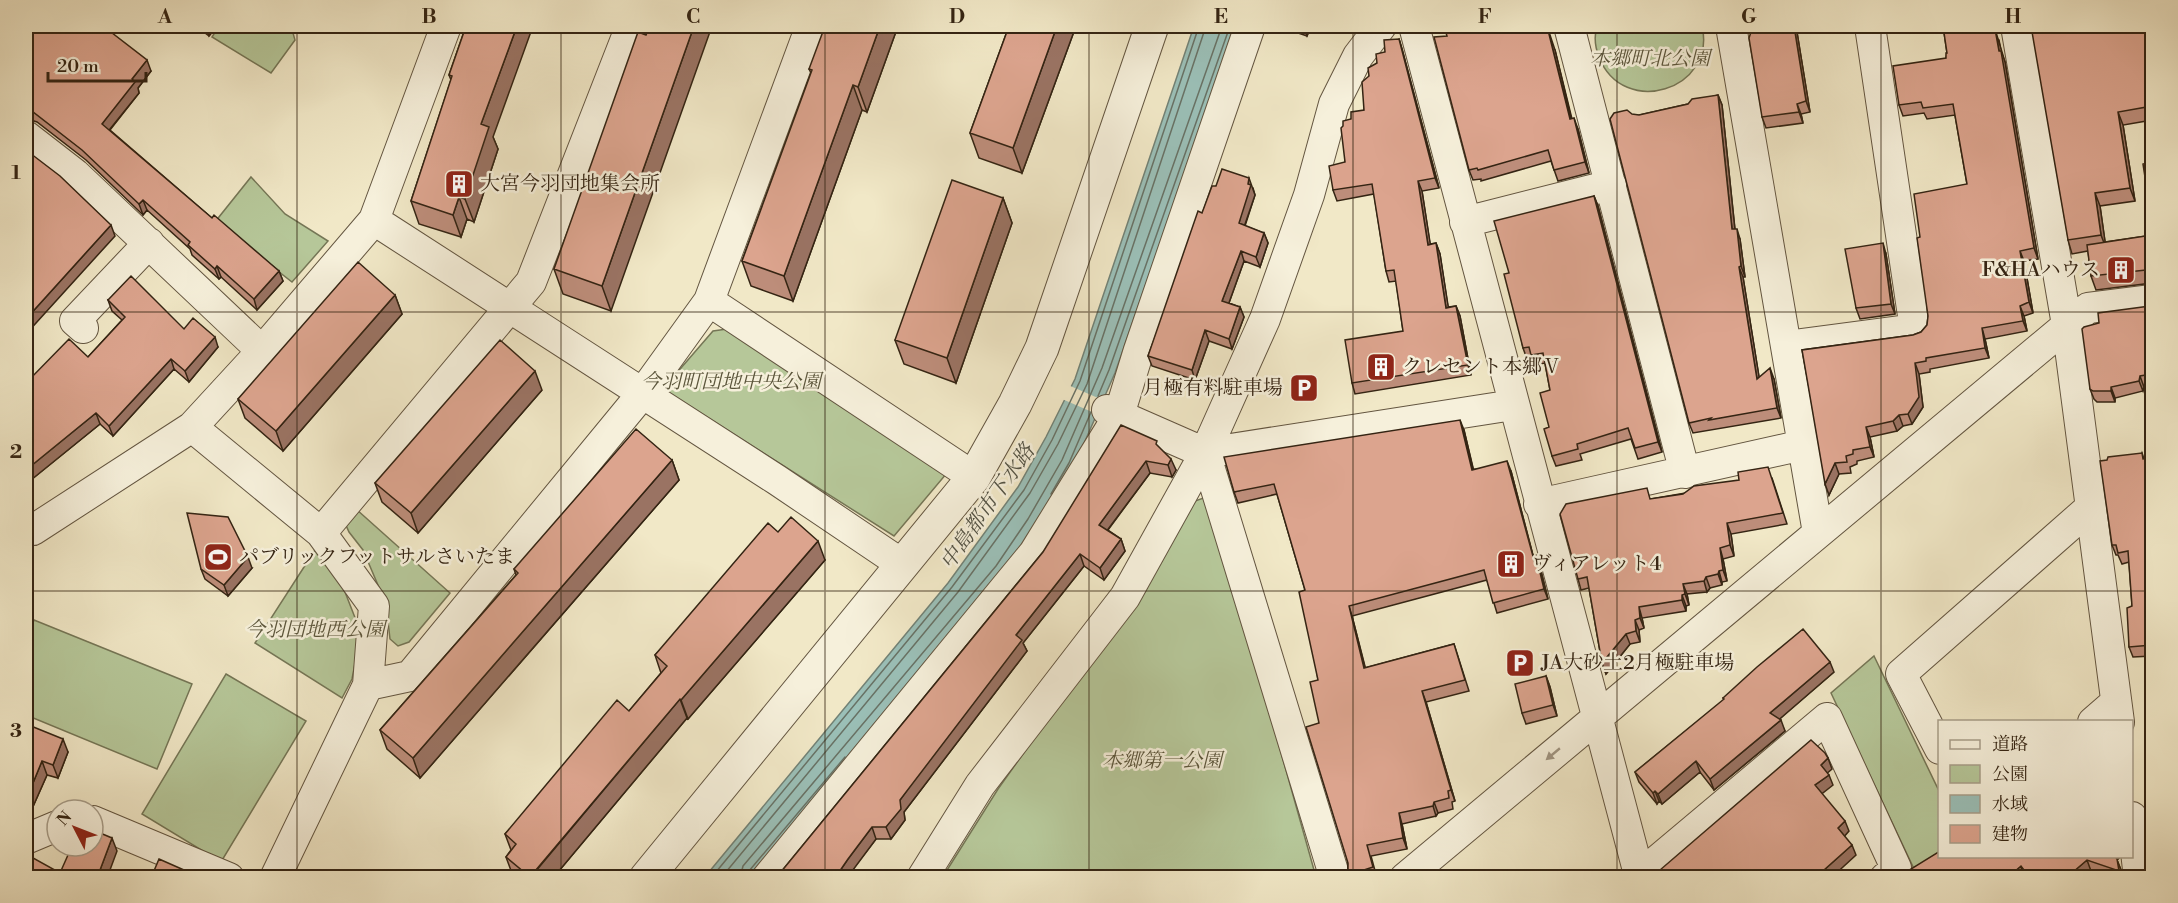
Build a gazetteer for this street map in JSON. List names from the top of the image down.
{
  "water": ["中島都市下水路"],
  "parks": [
    "本郷町北公園",
    "今羽町団地中央公園",
    "今羽団地西公園",
    "本郷第一公園"
  ],
  "places": {
    "building": [
      "大宮今羽団地集会所",
      "F&HAハウス",
      "クレセント本郷Ⅴ",
      "ヴィアレット4"
    ],
    "parking": ["月極有料駐車場", "JA大砂土2月極駐車場"],
    "sports": ["パブリックフットサルさいたま"]
  },
  "legend": [
    "道路",
    "公園",
    "水域",
    "建物"
  ],
  "scale_bar": "20 m",
  "north": "top left",
  "grid": {
    "columns": [
      "A",
      "B",
      "C",
      "D",
      "E",
      "F",
      "G",
      "H"
    ],
    "rows": ["1", "2", "3"]
  }
}
